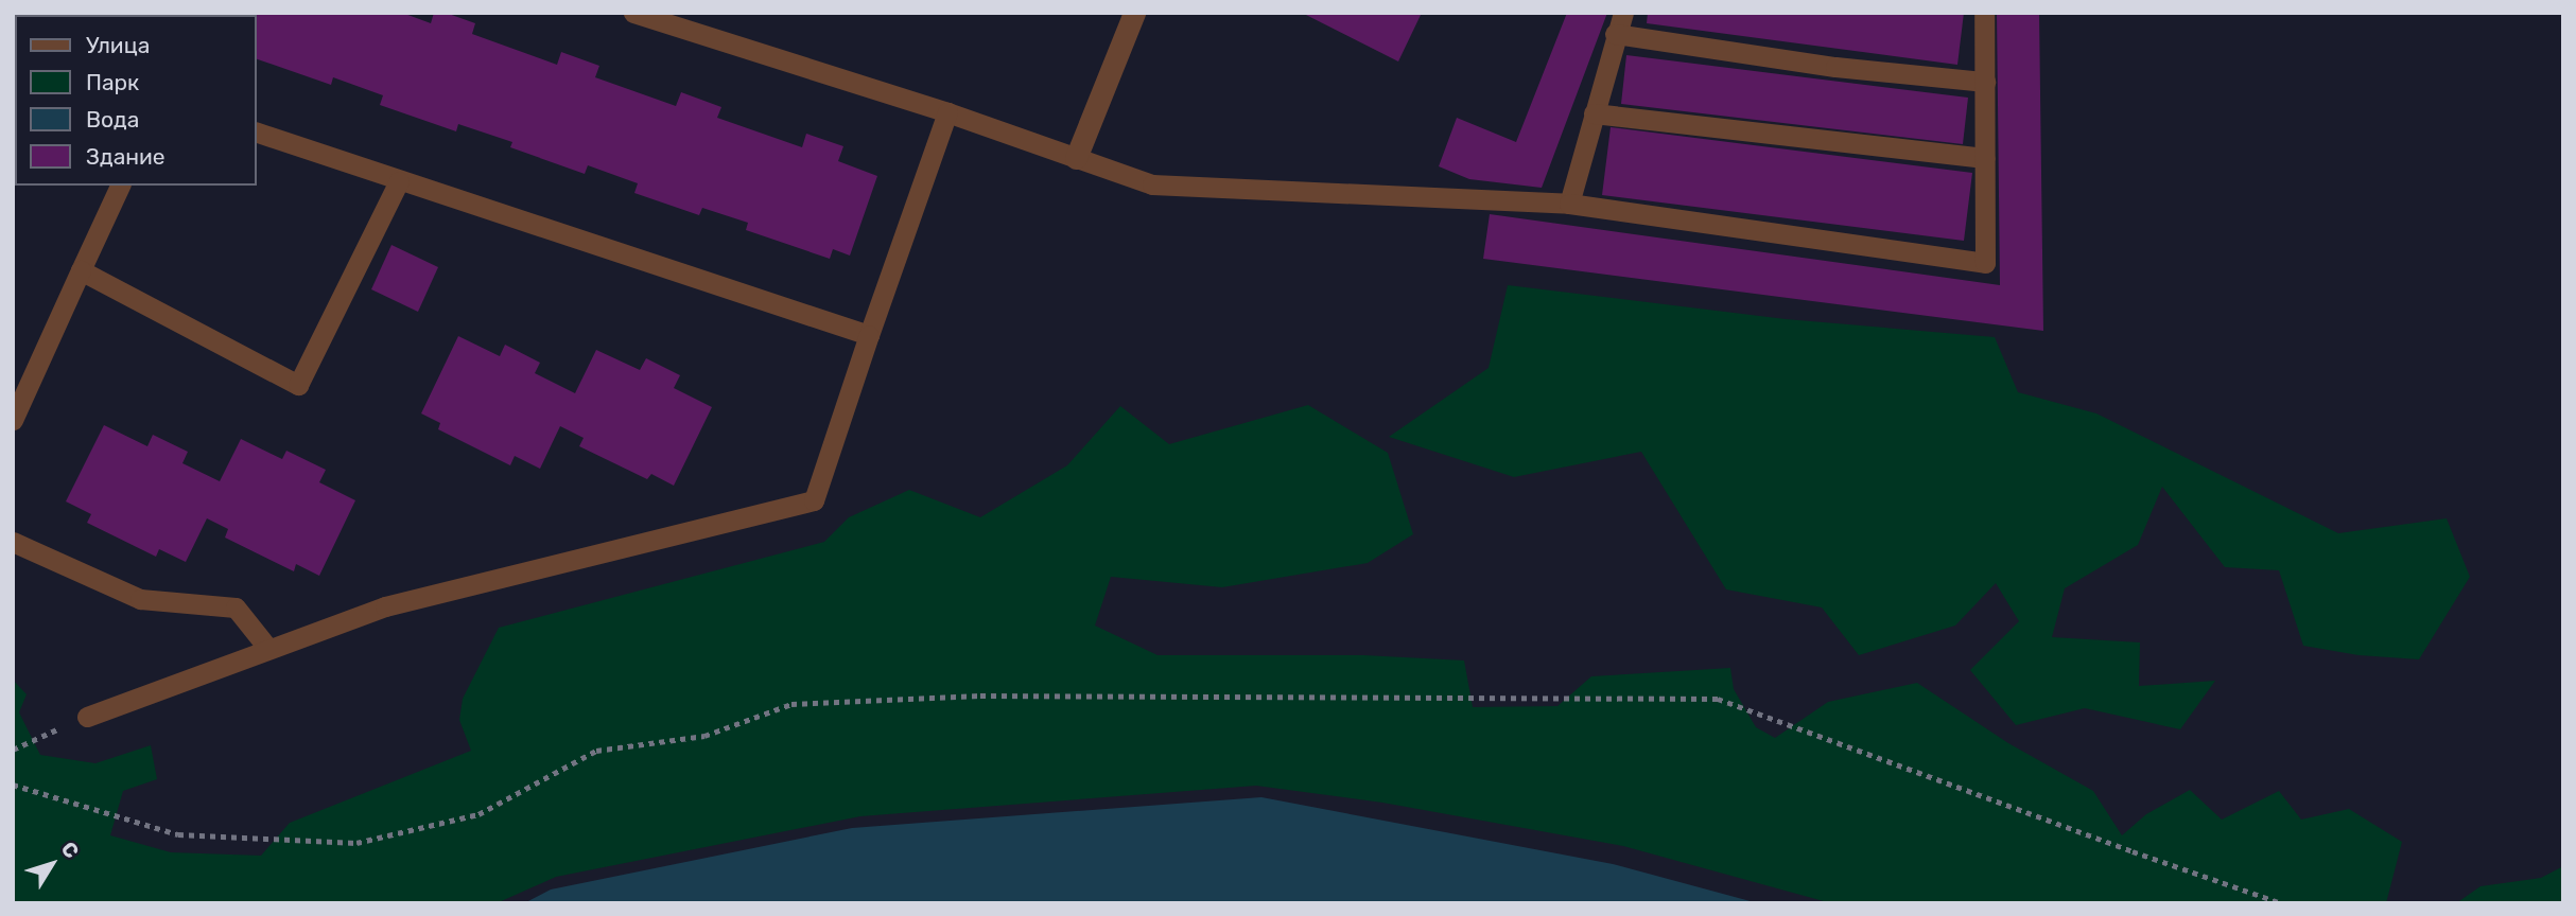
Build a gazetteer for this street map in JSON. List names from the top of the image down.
{
  "legend": [
    "Улица",
    "Парк",
    "Вода",
    "Здание"
  ],
  "north": "top right"
}
